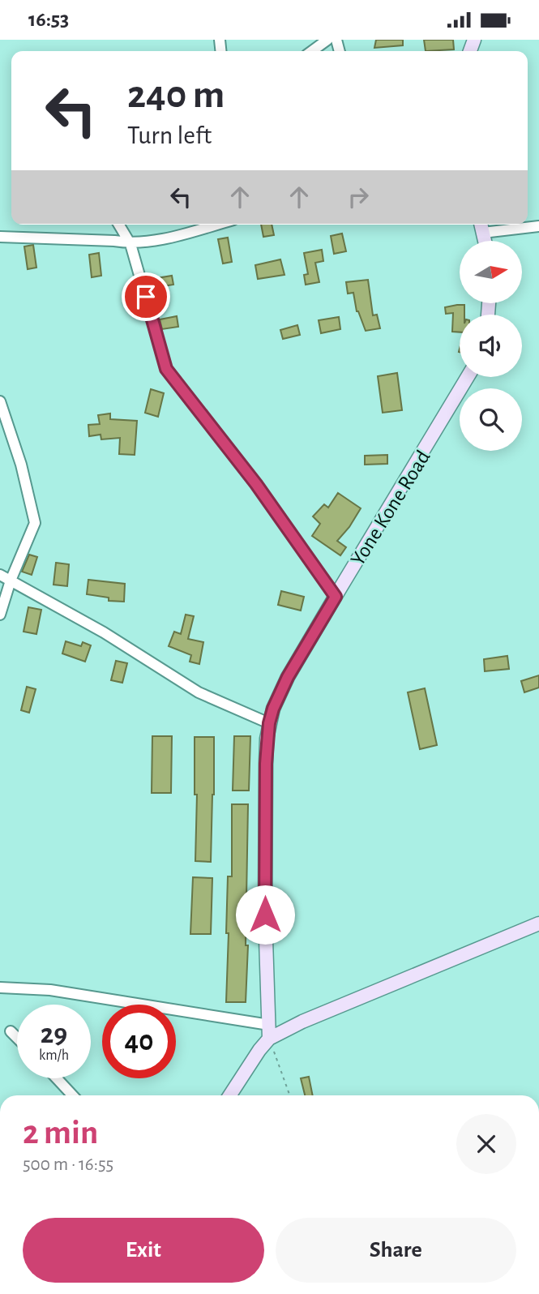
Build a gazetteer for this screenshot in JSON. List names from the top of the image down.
{
  "streets": {
    "street": ["Yone Kone Road"]
  },
  "north": "right",
  "page": {
    "status": "16:53",
    "turn": ["240 m", "Turn left"],
    "speed": "29 km/h",
    "limit": "40",
    "heading": ["2 min", "500 m · 16:55"],
    "buttons": ["Exit", "Share"]
  }
}
